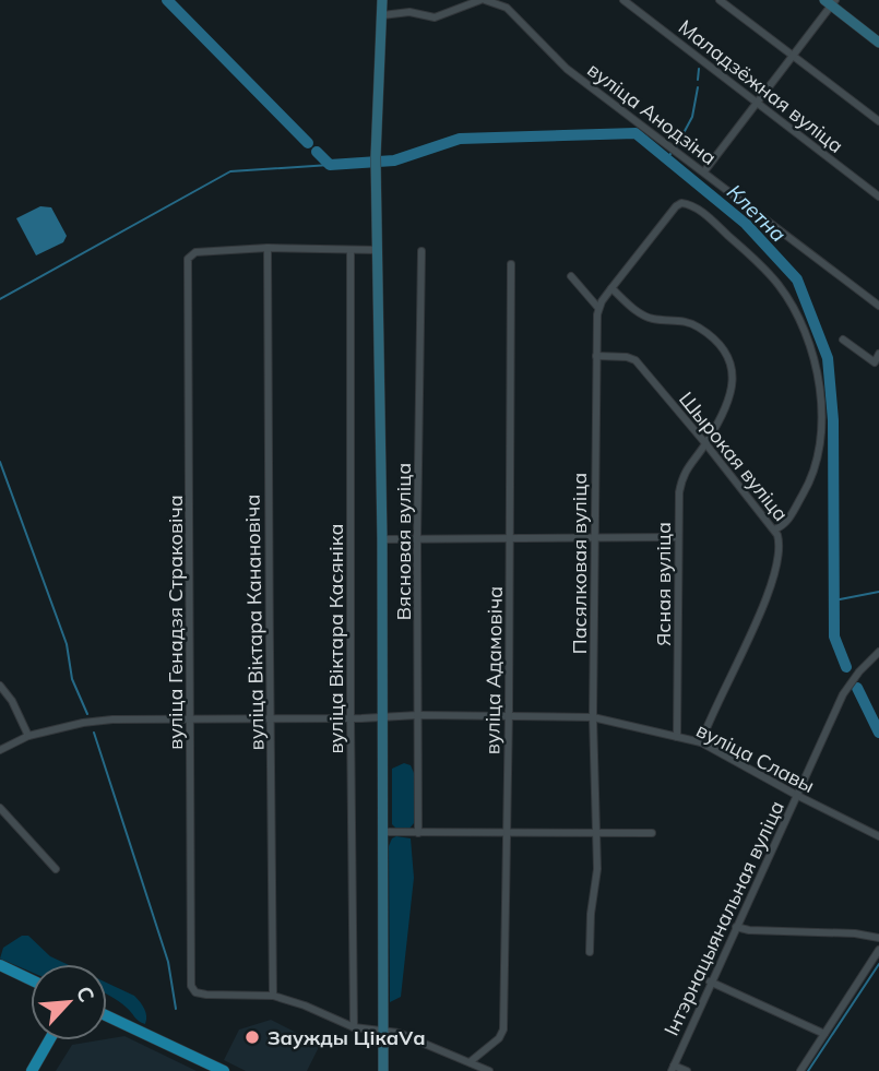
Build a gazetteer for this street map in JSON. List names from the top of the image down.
{
  "streets": {
    "street": [
      "Маладзёжная вуліца",
      "вуліца Анодзіна",
      "Шырокая вуліца",
      "Вясновая вуліца",
      "Пасялковая вуліца",
      "Ясная вуліца",
      "вуліца Генадзя Страковіча",
      "вуліца Віктара Канановіча",
      "вуліца Віктара Касяніка",
      "вуліца Адамовіча",
      "вуліца Славы",
      "Інтэрнацыянальная вуліца"
    ]
  },
  "crossings": [
    ["Шырокая вуліца", "Пасялковая вуліца"],
    ["Шырокая вуліца", "Ясная вуліца"],
    ["Шырокая вуліца", "вуліца Славы"],
    ["Вясновая вуліца", "вуліца Славы"],
    ["Пасялковая вуліца", "вуліца Славы"],
    ["Ясная вуліца", "вуліца Славы"],
    ["вуліца Генадзя Страковіча", "вуліца Віктара Канановіча"],
    ["вуліца Генадзя Страковіча", "вуліца Славы"],
    ["вуліца Віктара Канановіча", "вуліца Славы"],
    ["вуліца Віктара Касяніка", "вуліца Славы"],
    ["вуліца Адамовіча", "вуліца Славы"],
    ["вуліца Славы", "Інтэрнацыянальная вуліца"]
  ],
  "water": ["Клетна"],
  "places": ["Заужды ЦікаVа"],
  "north": "top right"
}
